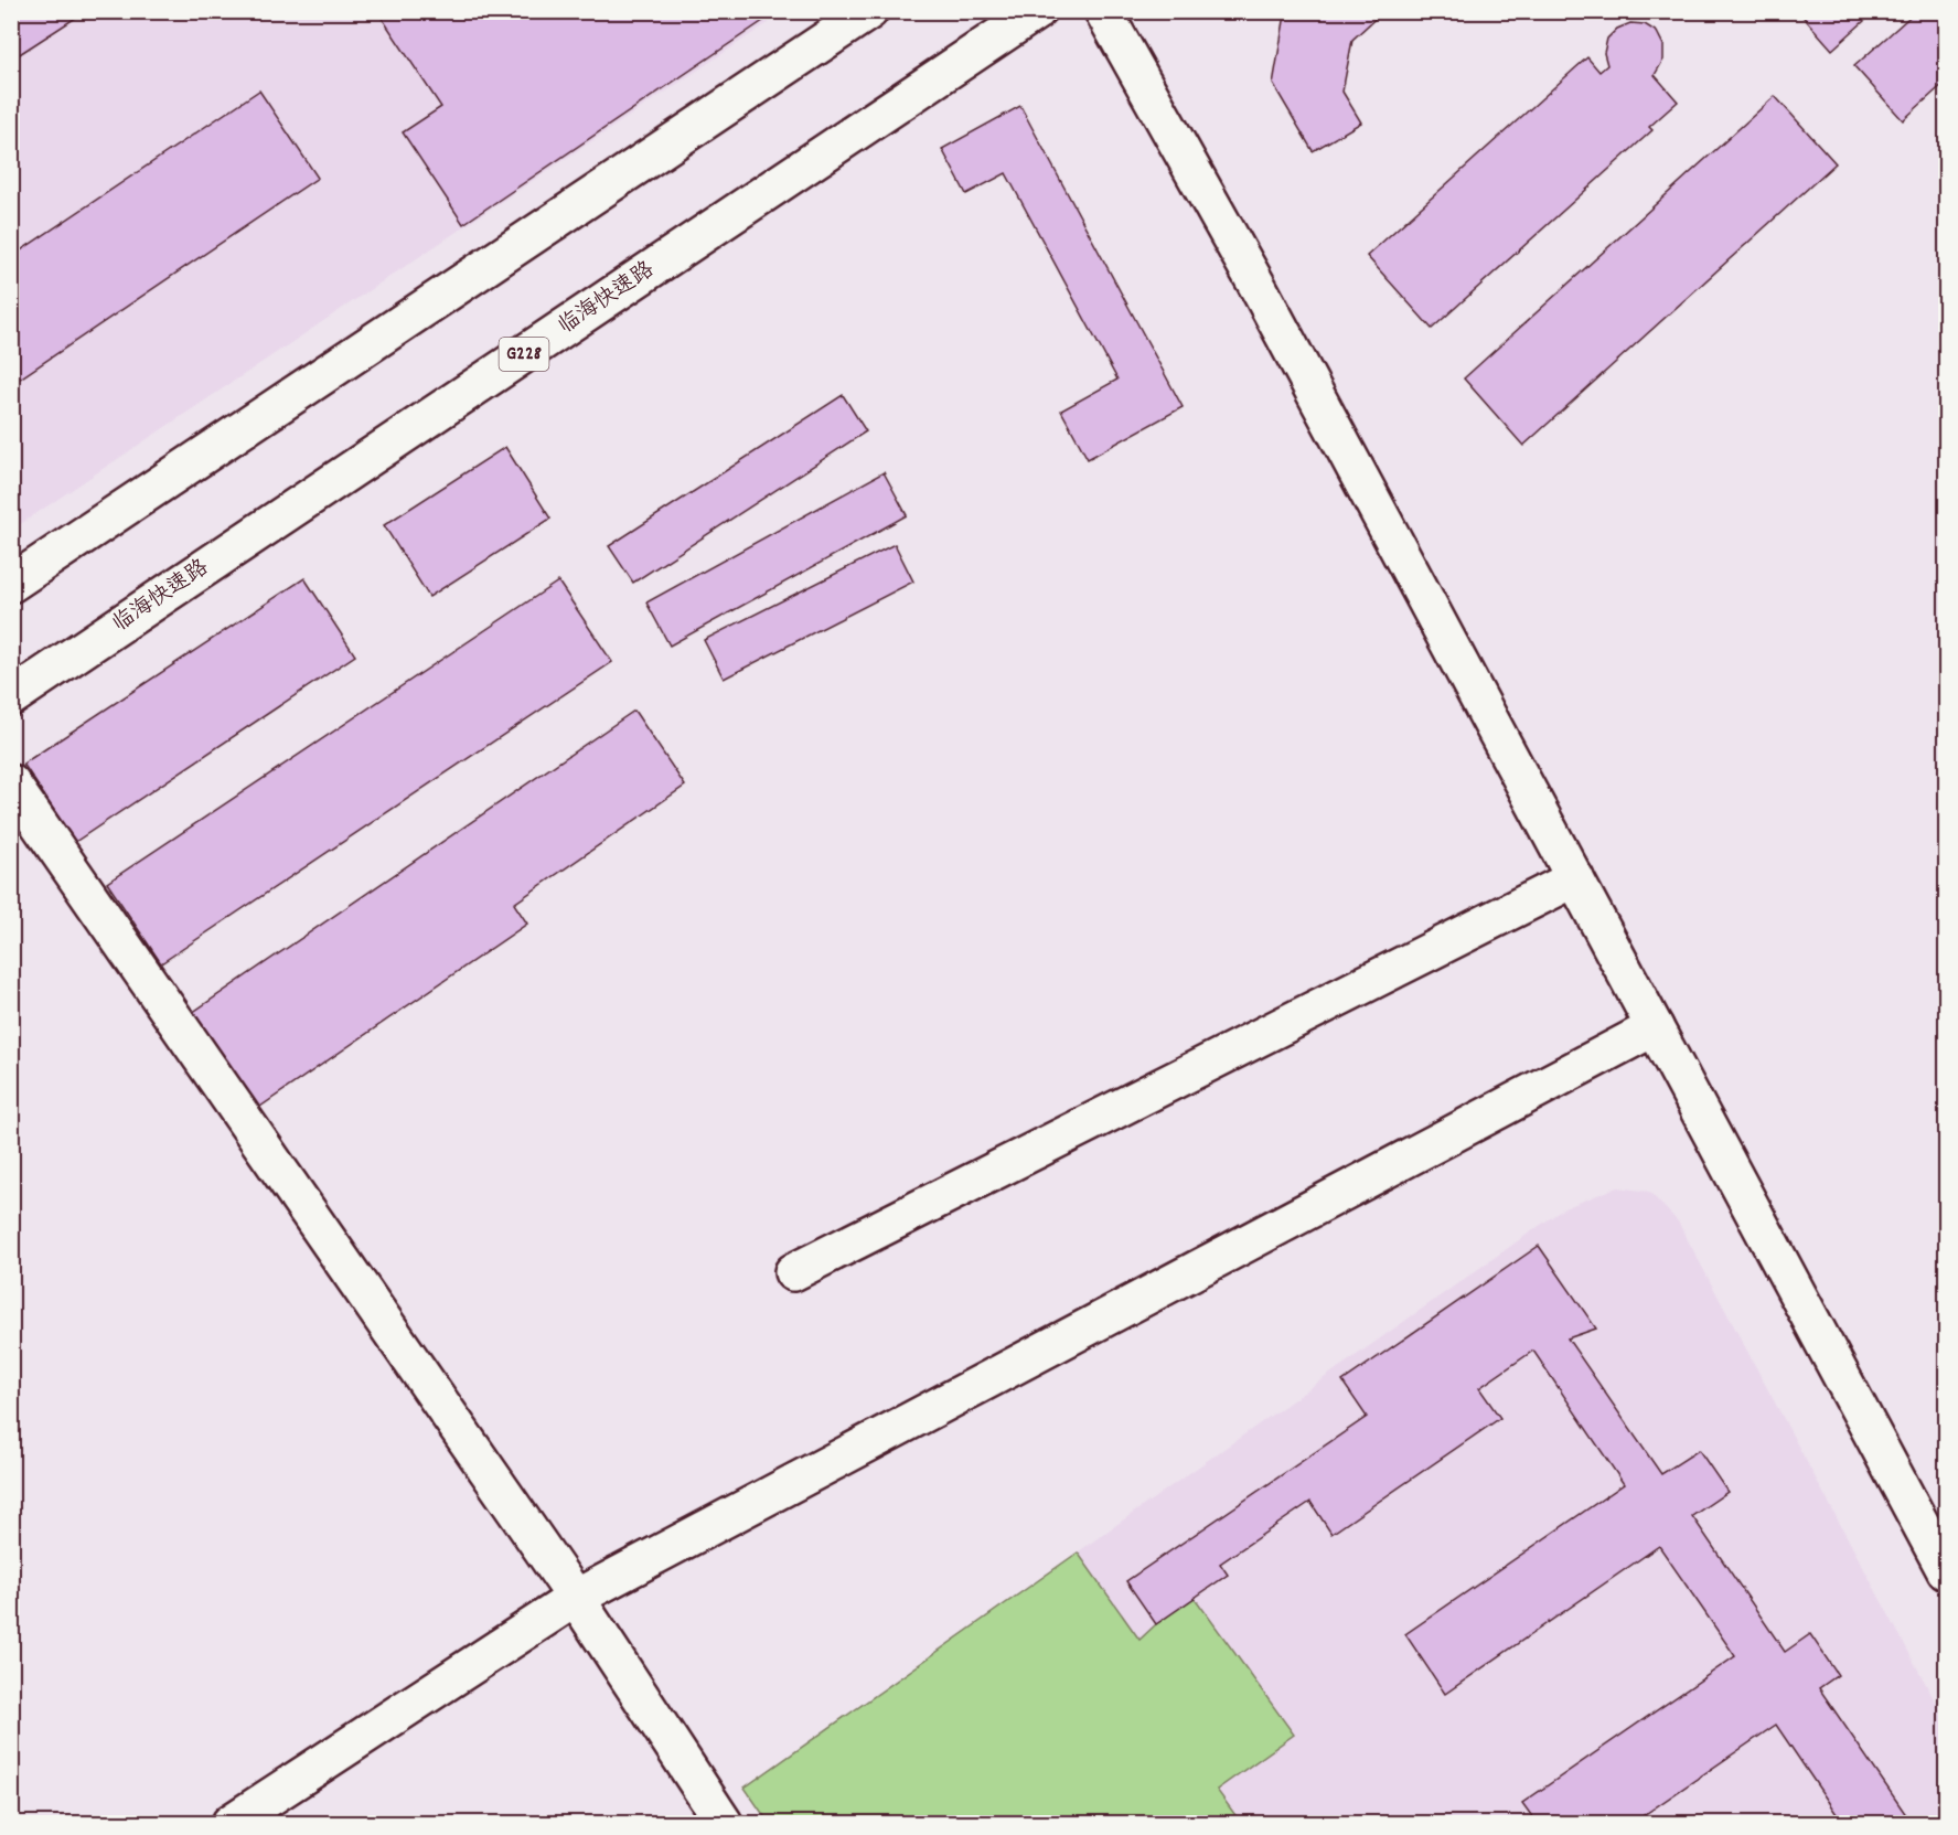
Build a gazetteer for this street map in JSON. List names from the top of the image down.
{
  "streets": {
    "main road": ["临海快速路", "G228"]
  }
}
